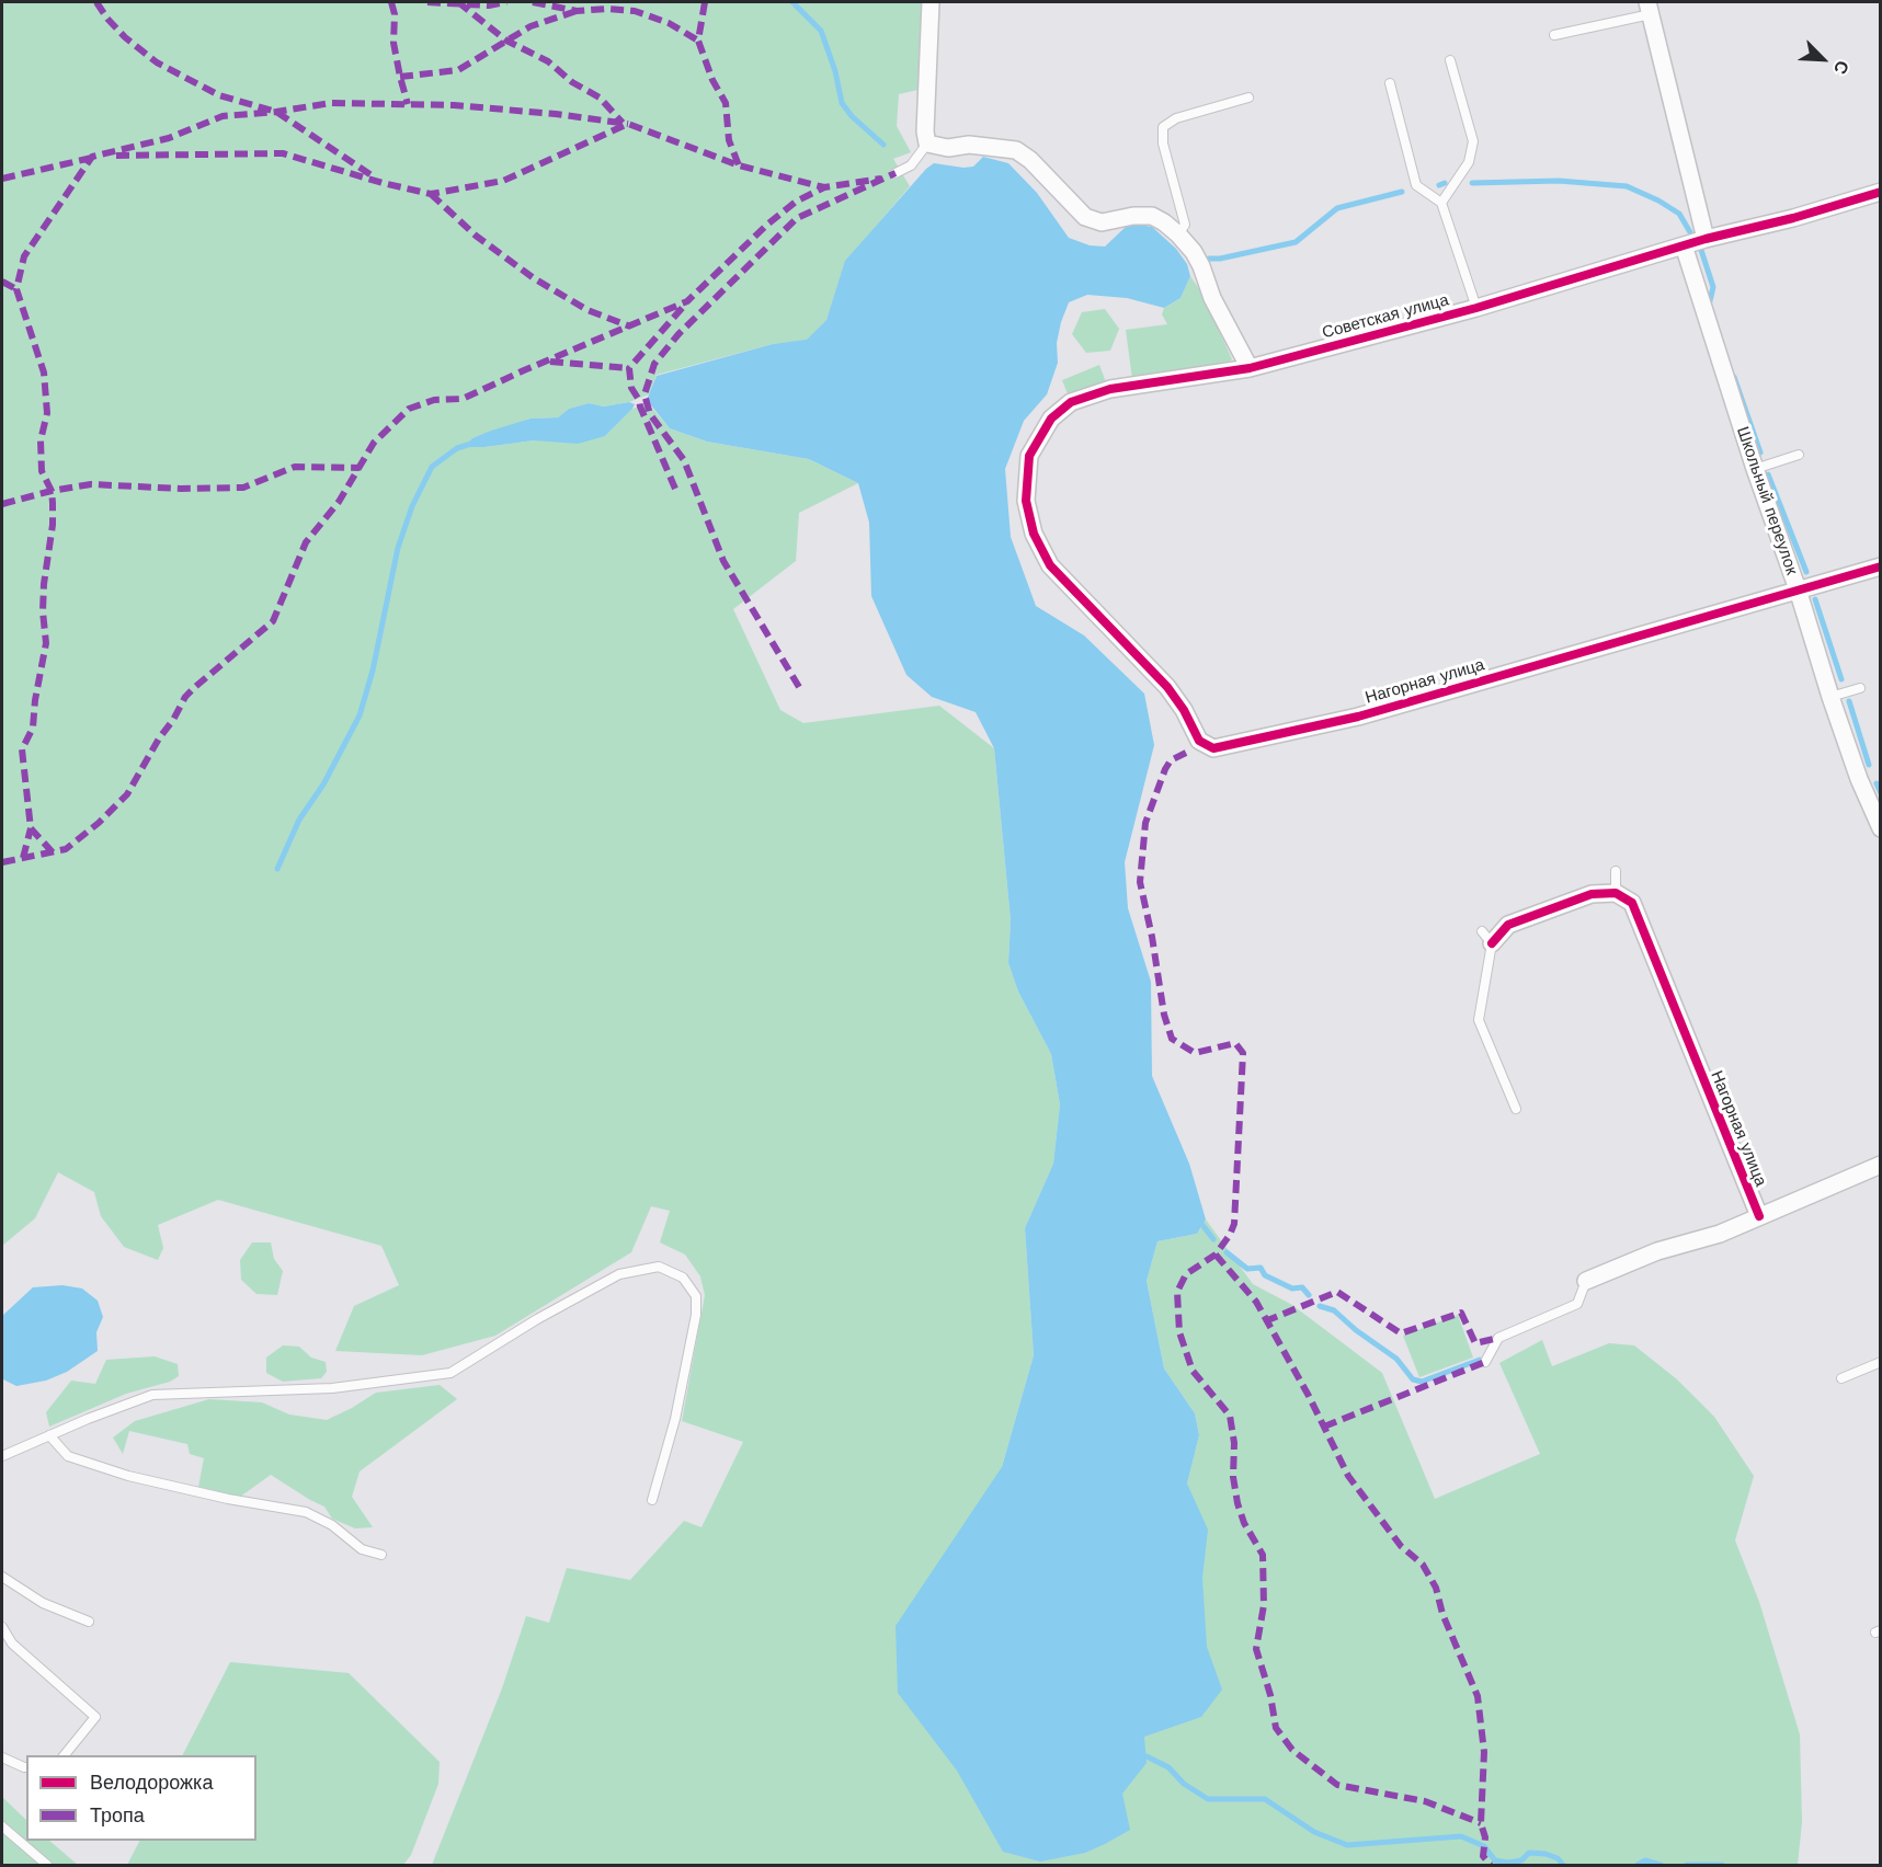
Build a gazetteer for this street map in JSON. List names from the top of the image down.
{
  "streets": {
    "street": ["Советская улица", "Школьный переулок", "Нагорная улица"]
  },
  "crossings": [
    ["Советская улица", "Школьный переулок"],
    ["Советская улица", "Нагорная улица"],
    ["Школьный переулок", "Нагорная улица"]
  ],
  "legend": ["Велодорожка", "Тропа"],
  "north": "bottom right"
}
